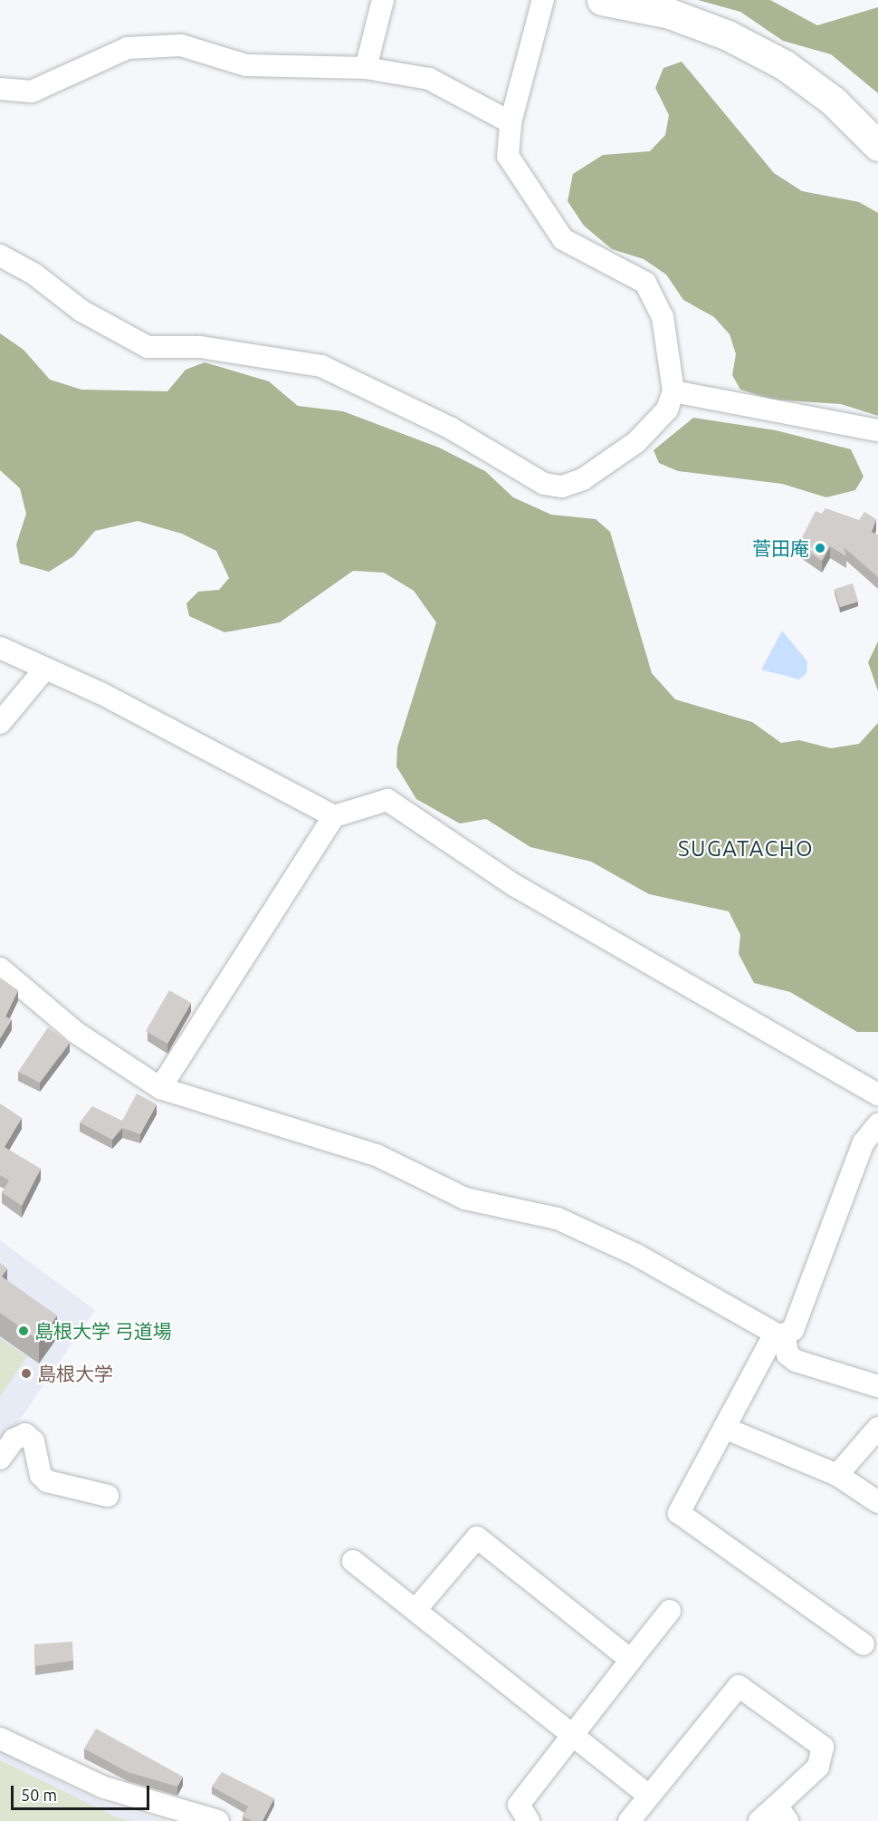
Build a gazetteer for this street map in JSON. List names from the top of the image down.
{
  "districts": ["SUGATACHO"],
  "places": ["菅田庵", "島根大学 弓道場", "島根大学"],
  "scale_bar": "50 m"
}
